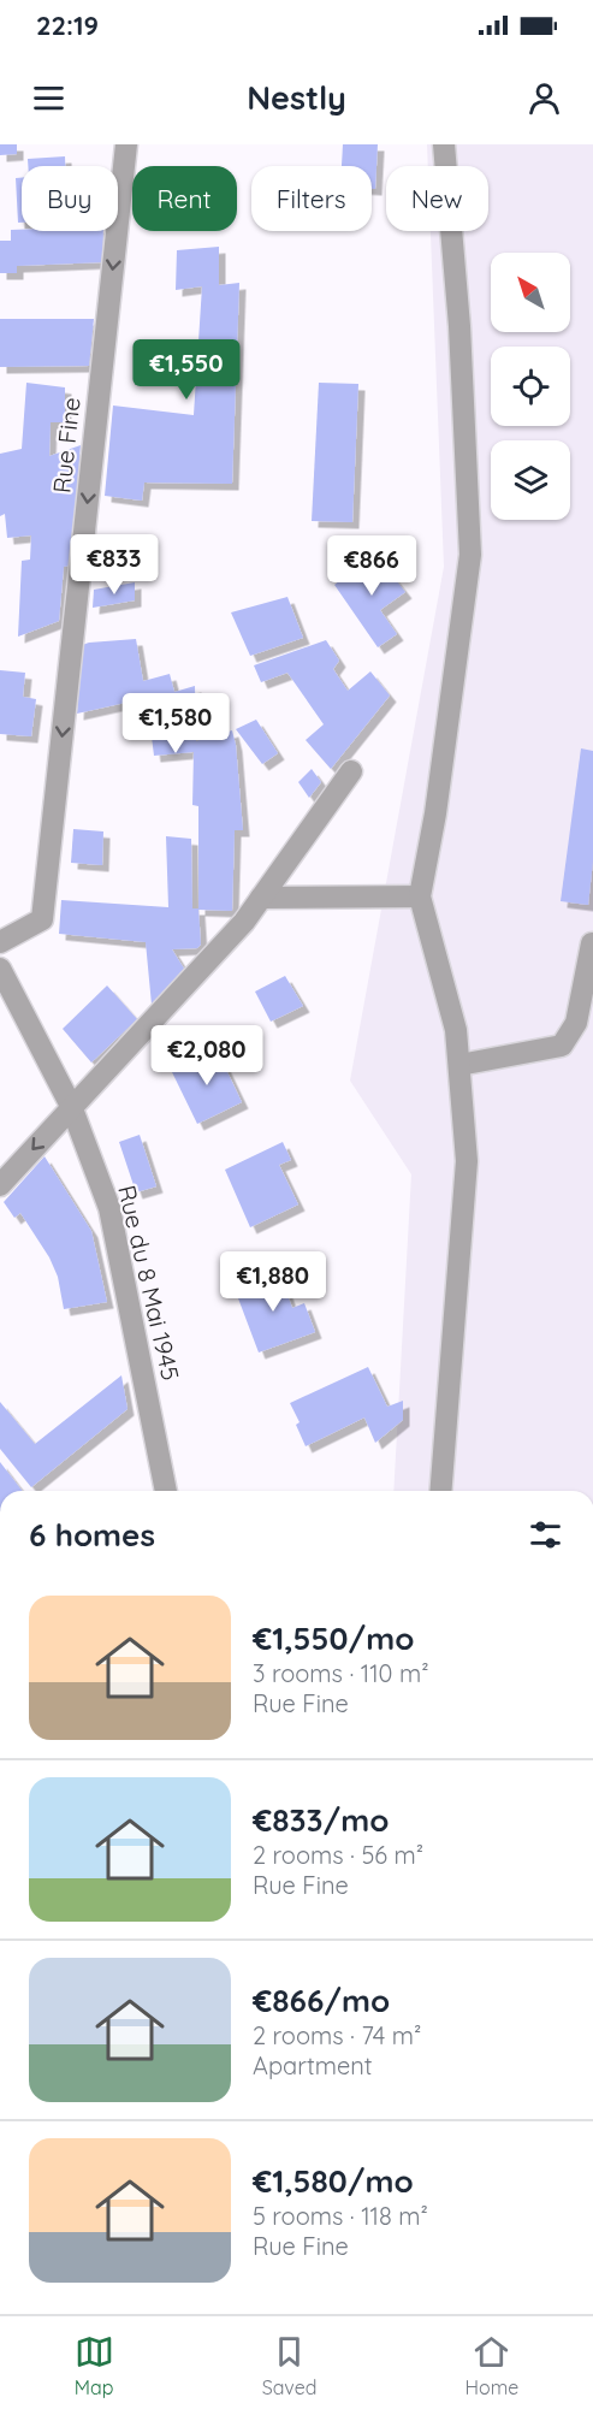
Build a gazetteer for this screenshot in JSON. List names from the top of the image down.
{
  "streets": {
    "street": ["Rue Fine", "Rue du 8 Mai 1945"]
  },
  "one_way": ["Rue Fine"],
  "north": "top left",
  "page": {
    "status": "22:19",
    "header": "Nestly",
    "chip": [
      "Buy",
      "Rent",
      "Filters",
      "New"
    ],
    "price": [
      "€1,550",
      "€833",
      "€866",
      "€1,580",
      "€2,080",
      "€1,880"
    ],
    "heading": "6 homes",
    "list": [
      {
        "name": "€1,550/mo",
        "note": "3 rooms · 110 m² · Rue Fine"
      },
      {
        "name": "€833/mo",
        "note": "2 rooms · 56 m² · Rue Fine"
      },
      {
        "name": "€866/mo",
        "note": "2 rooms · 74 m² · Apartment"
      },
      {
        "name": "€1,580/mo",
        "note": "5 rooms · 118 m² · Rue Fine"
      }
    ],
    "tabs": ["Map", "Saved", "Home"]
  }
}
